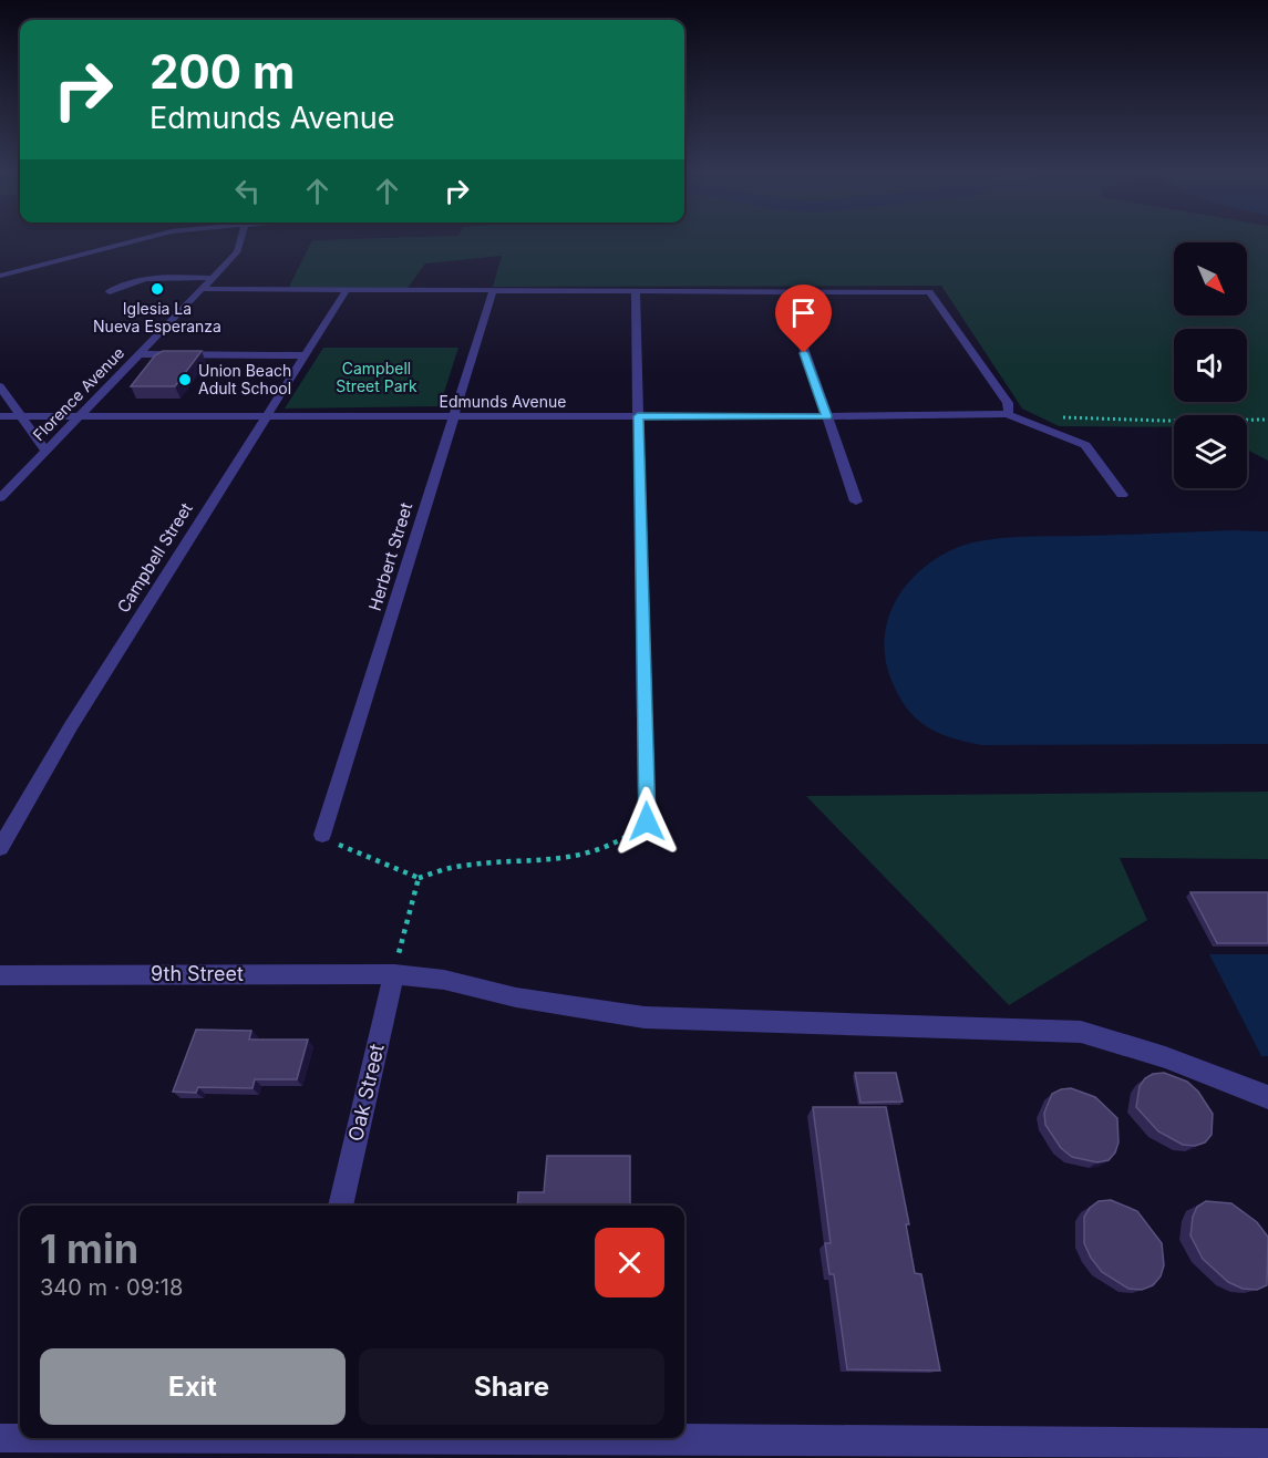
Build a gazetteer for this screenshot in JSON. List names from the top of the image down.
{
  "streets": {
    "street": [
      "Florence Avenue",
      "Edmunds Avenue",
      "Herbert Street",
      "Campbell Street",
      "9th Street",
      "Oak Street"
    ]
  },
  "crossings": [
    ["Florence Avenue", "Edmunds Avenue"],
    ["Edmunds Avenue", "Herbert Street"],
    ["Edmunds Avenue", "Campbell Street"],
    ["9th Street", "Oak Street"]
  ],
  "parks": ["Campbell Street Park"],
  "places": ["Iglesia La Nueva Esperanza", "Union Beach Adult School"],
  "north": "bottom right",
  "page": {
    "turn": ["200 m", "Edmunds Avenue"],
    "heading": ["1 min", "340 m · 09:18"],
    "buttons": ["Exit", "Share"]
  }
}
